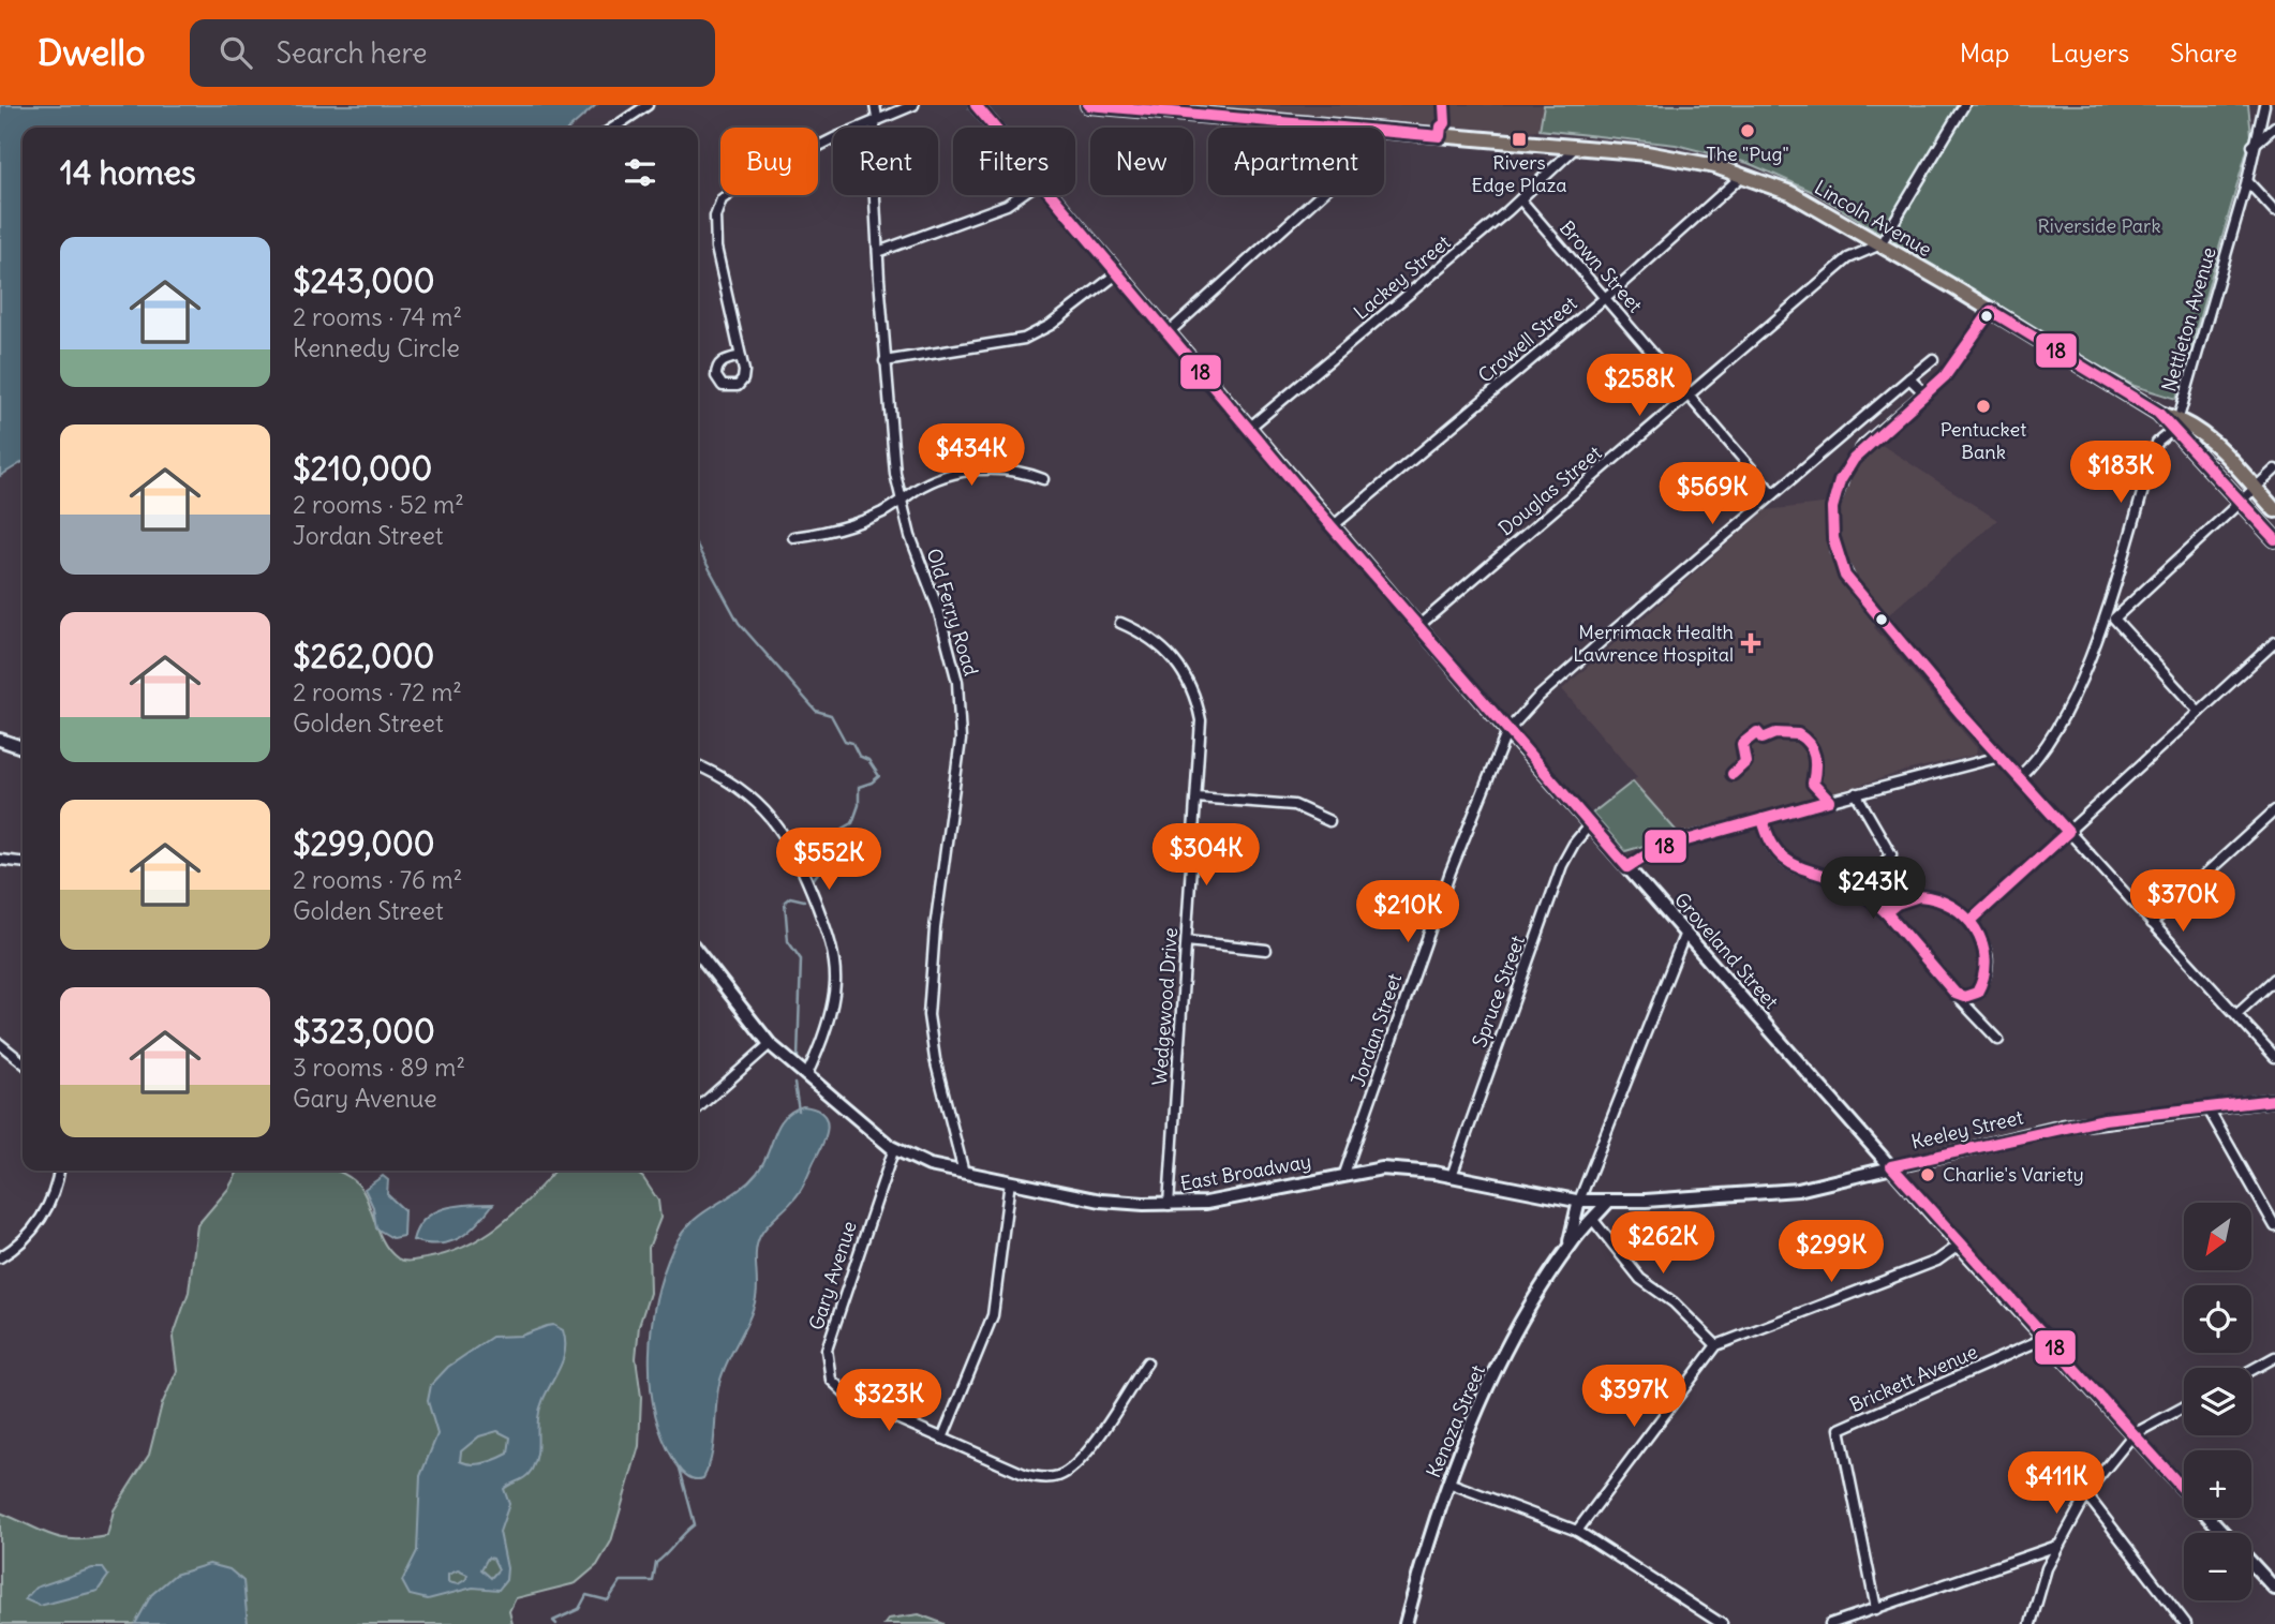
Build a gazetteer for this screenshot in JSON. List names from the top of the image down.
{
  "streets": {
    "main road": ["Lincoln Avenue"],
    "street": [
      "Brown Street",
      "Lackey Street",
      "Nettleton Avenue",
      "Crowell Street",
      "Douglas Street",
      "Old Ferry Road",
      "Groveland Street",
      "Spruce Street",
      "Wedgewood Drive",
      "Jordan Street",
      "Keeley Street",
      "East Broadway",
      "Gary Avenue",
      "Brickett Avenue",
      "Kenoza Street"
    ]
  },
  "crossings": [
    ["Lincoln Avenue", "Lackey Street"],
    ["Lincoln Avenue", "Nettleton Avenue"],
    ["Lincoln Avenue", "Crowell Street"],
    ["Lincoln Avenue", "Douglas Street"],
    ["Brown Street", "Lackey Street"],
    ["Brown Street", "Crowell Street"],
    ["Brown Street", "Douglas Street"],
    ["Lackey Street", "Groveland Street"],
    ["Crowell Street", "Groveland Street"],
    ["Douglas Street", "Groveland Street"],
    ["Old Ferry Road", "East Broadway"],
    ["Groveland Street", "Spruce Street"],
    ["Groveland Street", "Jordan Street"],
    ["Groveland Street", "Keeley Street"],
    ["Groveland Street", "East Broadway"],
    ["Groveland Street", "Brickett Avenue"],
    ["Spruce Street", "East Broadway"],
    ["Wedgewood Drive", "East Broadway"],
    ["Jordan Street", "East Broadway"],
    ["Keeley Street", "East Broadway"],
    ["East Broadway", "Gary Avenue"],
    ["East Broadway", "Kenoza Street"]
  ],
  "parks": ["Riverside Park"],
  "places": {
    "other": ["The \"Pug\"", "Pentucket Bank", "Charlie's Variety"],
    "transit": ["Rivers Edge Plaza"],
    "health": ["Merrimack Health Lawrence Hospital"]
  },
  "lines": ["transit line 18"],
  "north": "bottom left",
  "page": {
    "header": "Dwello",
    "search": "Search here",
    "nav": ["Map", "Layers", "Share"],
    "chip": [
      "Buy",
      "Rent",
      "Filters",
      "New",
      "Apartment"
    ],
    "heading": "14 homes",
    "list": [
      {
        "name": "$243,000",
        "note": "2 rooms · 74 m² · Kennedy Circle"
      },
      {
        "name": "$210,000",
        "note": "2 rooms · 52 m² · Jordan Street"
      },
      {
        "name": "$262,000",
        "note": "2 rooms · 72 m² · Golden Street"
      },
      {
        "name": "$299,000",
        "note": "2 rooms · 76 m² · Golden Street"
      },
      {
        "name": "$323,000",
        "note": "3 rooms · 89 m² · Gary Avenue"
      }
    ],
    "price": [
      "$258K",
      "$434K",
      "$183K",
      "$569K",
      "$304K",
      "$552K",
      "$243K",
      "$370K",
      "$210K",
      "$262K",
      "$299K",
      "$397K",
      "$323K",
      "$411K"
    ],
    "map_buttons": ["+", "−"]
  }
}
